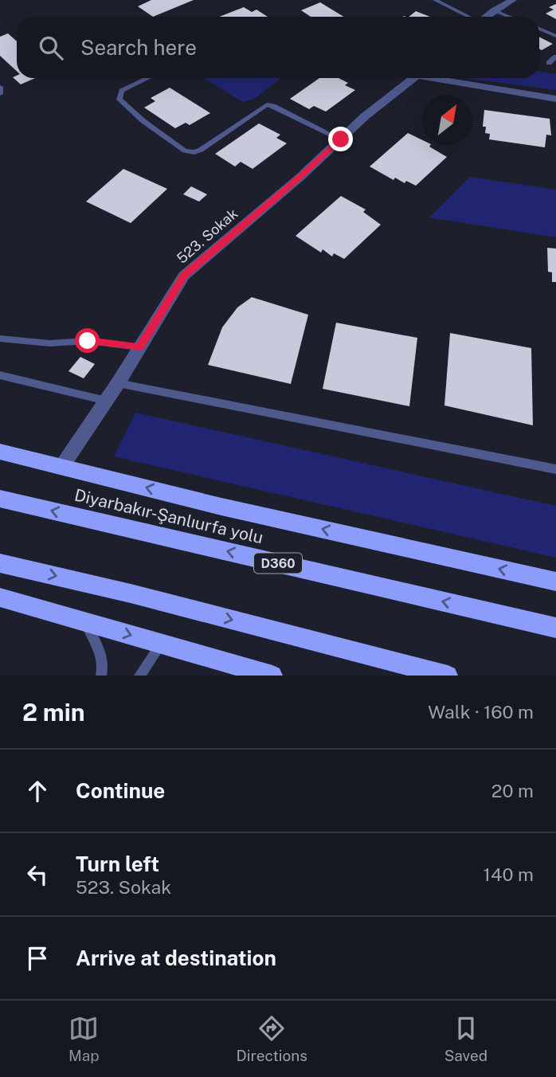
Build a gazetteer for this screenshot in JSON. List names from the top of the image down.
{
  "streets": {
    "highway": ["Diyarbakır-Şanlıurfa yolu", "D360"],
    "street": ["523. Sokak"]
  },
  "north": "top right",
  "page": {
    "search": "Search here",
    "heading": ["2 min", "Walk · 160 m"],
    "list": [
      ["Continue", "20 m"],
      ["Turn left", "523. Sokak", "140 m"],
      "Arrive at destination"
    ],
    "nav": ["Map", "Directions", "Saved"]
  }
}
